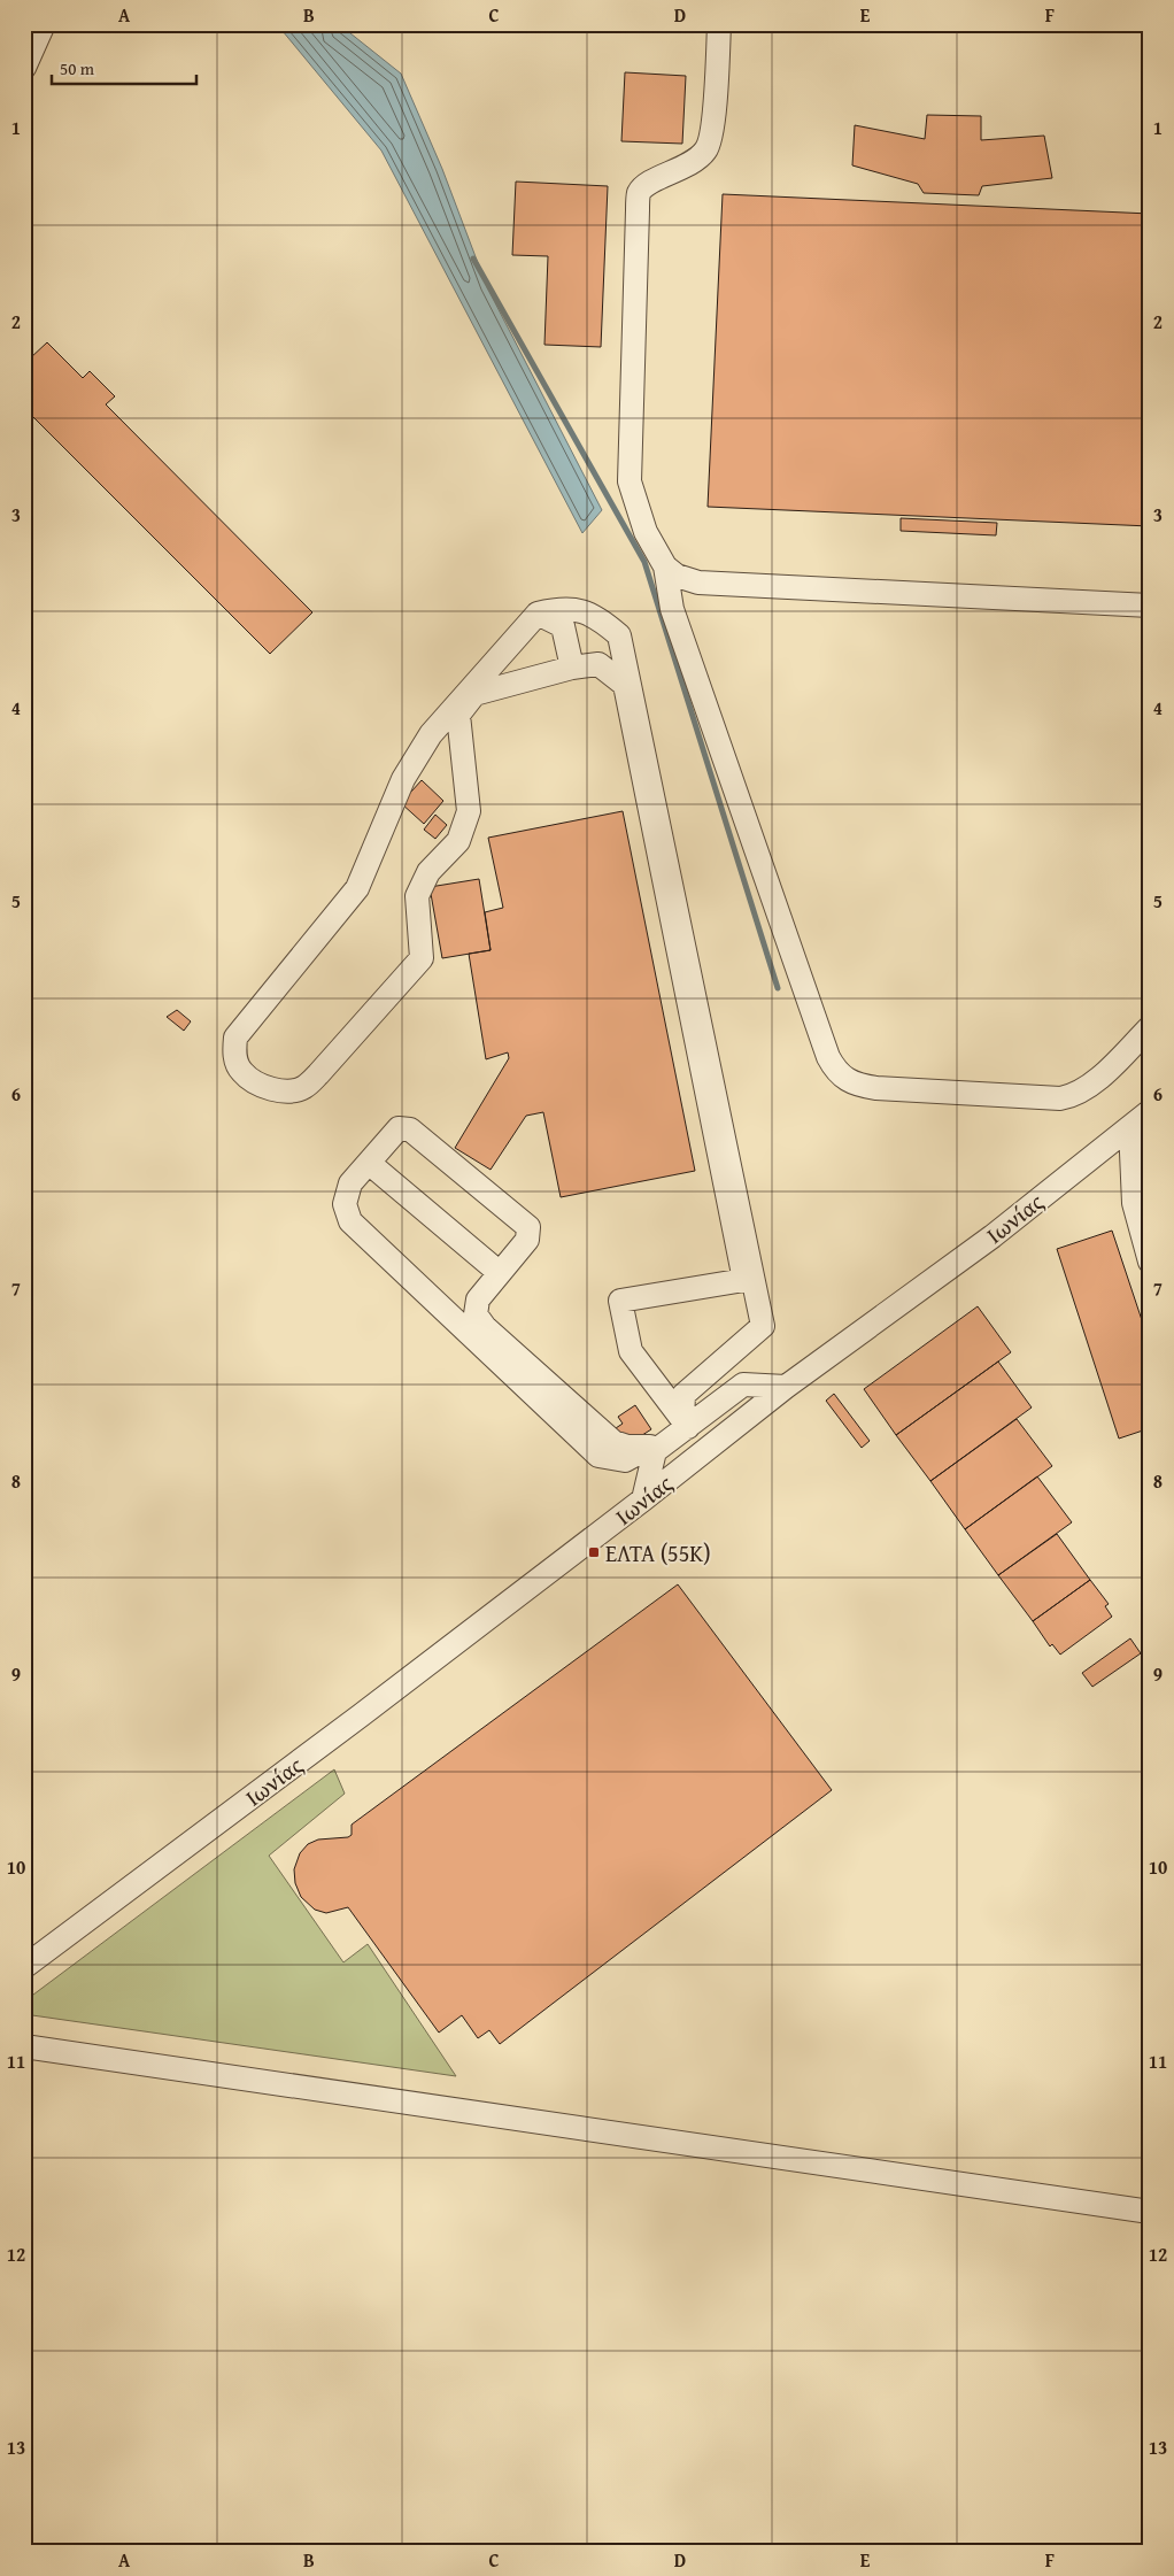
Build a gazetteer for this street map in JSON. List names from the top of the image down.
{
  "streets": {
    "street": ["Ιωνίας"]
  },
  "places": {
    "transit": ["ΕΛΤΑ (55Κ)"]
  },
  "scale_bar": "50 m",
  "grid": {
    "columns": [
      "A",
      "B",
      "C",
      "D",
      "E",
      "F"
    ],
    "rows": [
      "1",
      "2",
      "3",
      "4",
      "5",
      "6",
      "7",
      "8",
      "9",
      "10",
      "11",
      "12",
      "13"
    ]
  }
}
